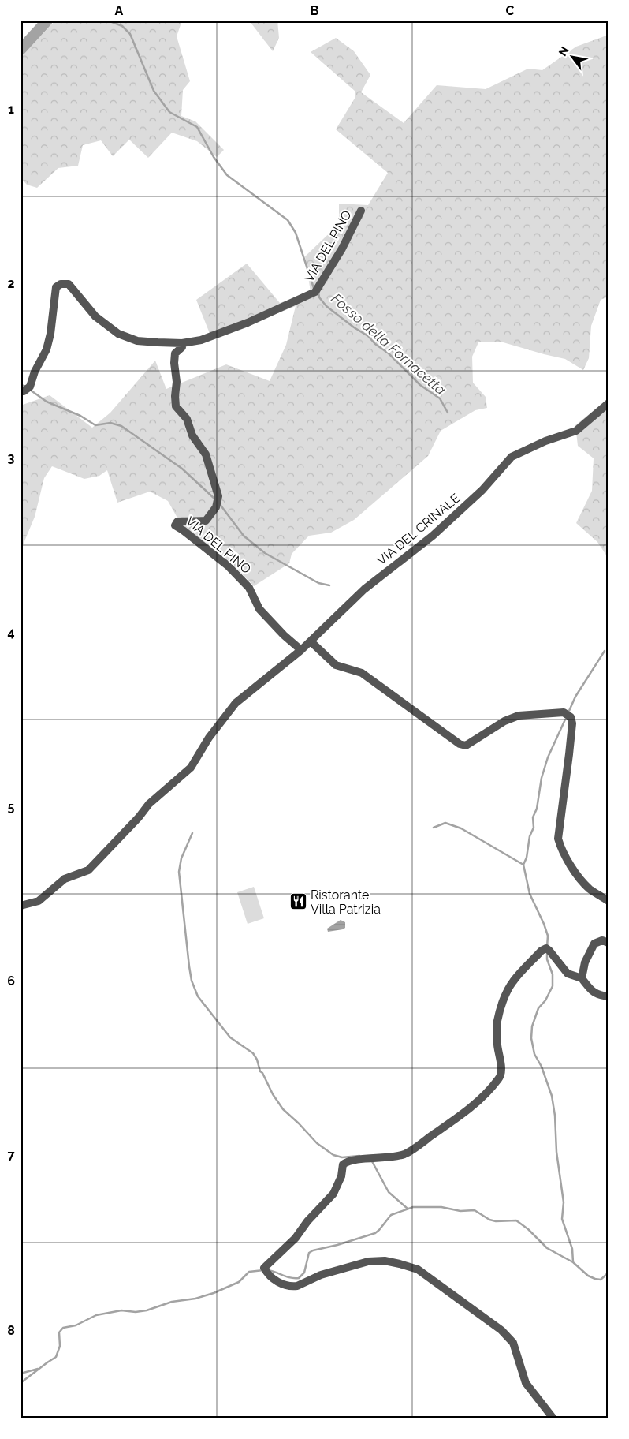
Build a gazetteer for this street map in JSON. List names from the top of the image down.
{
  "streets": {
    "street": ["VIA DEL PINO", "VIA DEL CRINALE"]
  },
  "crossings": [
    ["VIA DEL PINO", "VIA DEL CRINALE"]
  ],
  "water": ["Fosso della Fornacetta"],
  "places": {
    "restaurant": ["Ristorante Villa Patrizia"]
  },
  "north": "top left",
  "grid": {
    "columns": ["A", "B", "C"],
    "rows": [
      "1",
      "2",
      "3",
      "4",
      "5",
      "6",
      "7",
      "8"
    ]
  }
}
